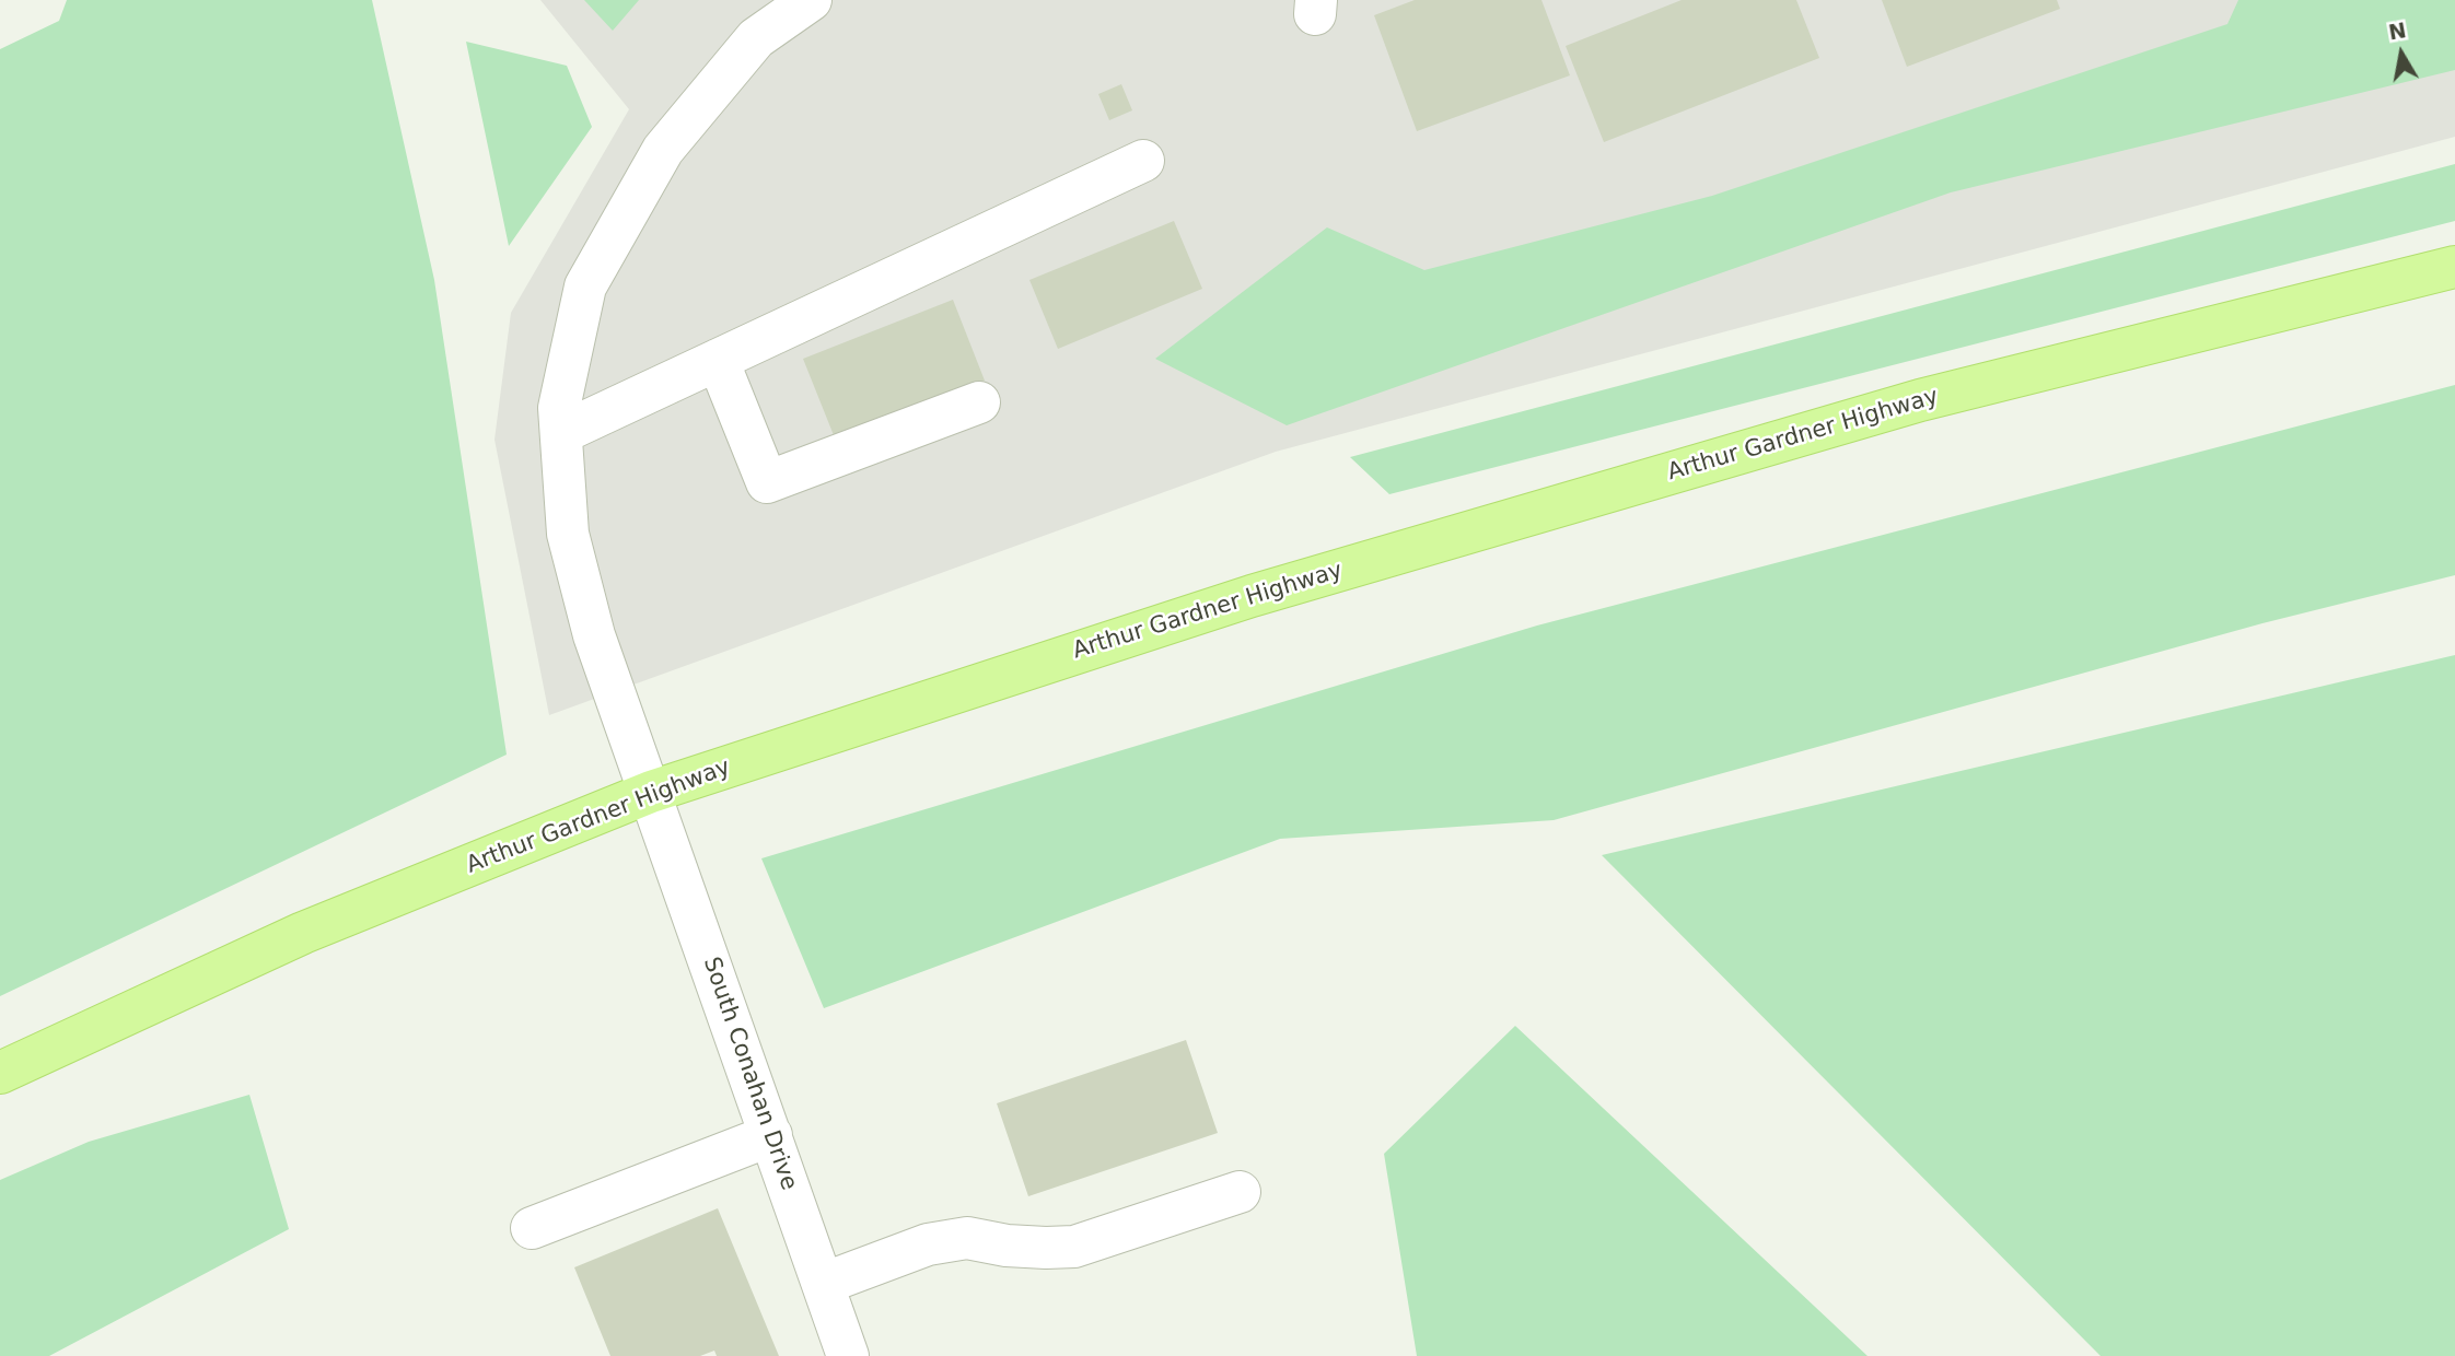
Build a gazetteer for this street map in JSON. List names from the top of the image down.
{
  "streets": {
    "main road": ["Arthur Gardner Highway"],
    "street": ["South Conahan Drive"]
  },
  "crossings": [
    ["Arthur Gardner Highway", "South Conahan Drive"]
  ],
  "north": "top"
}
